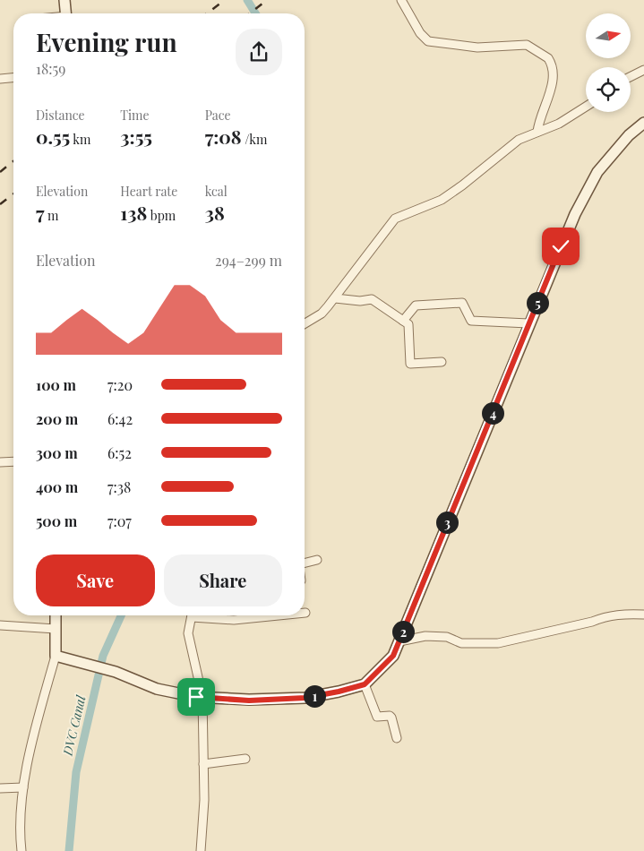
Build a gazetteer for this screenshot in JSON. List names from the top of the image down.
{
  "water": ["DVC Canal"],
  "north": "right",
  "page": {
    "heading": ["Evening run", "18:59"],
    "stats": [
      ["Distance", "0.55 km"],
      ["Time", "3:55"],
      ["Pace", "7:08 /km"],
      ["Elevation", "7 m"],
      ["Heart rate", "138 bpm"],
      ["kcal", "38"]
    ],
    "chart": ["Elevation", "294–299 m"],
    "pins": [
      "5",
      "4",
      "3",
      "2",
      "1"
    ],
    "list": [
      {
        "name": "100 m",
        "note": "7:20"
      },
      {
        "name": "200 m",
        "note": "6:42"
      },
      {
        "name": "300 m",
        "note": "6:52"
      },
      {
        "name": "400 m",
        "note": "7:38"
      },
      {
        "name": "500 m",
        "note": "7:07"
      }
    ],
    "buttons": ["Save", "Share"]
  }
}
